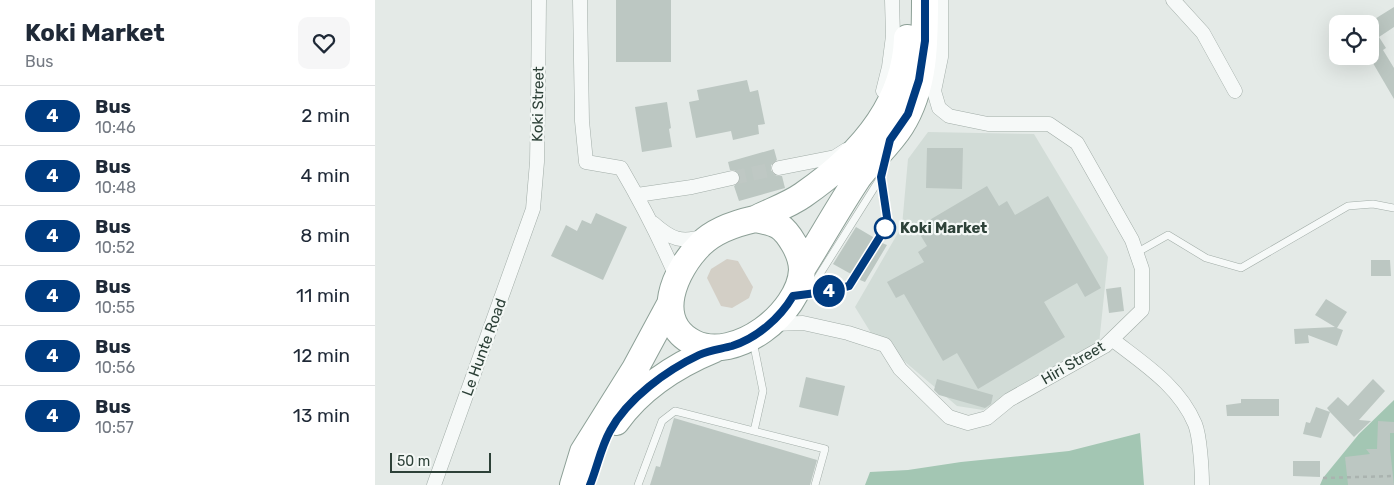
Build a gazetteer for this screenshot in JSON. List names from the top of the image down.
{
  "streets": {
    "street": ["Koki Street", "Le Hunte Road", "Hiri Street"]
  },
  "crossings": [
    ["Koki Street", "Le Hunte Road"]
  ],
  "places": ["Koki Market"],
  "lines": ["bus line 4"],
  "scale_bar": "50 m",
  "page": {
    "heading": ["Koki Market", "Bus"],
    "on_map": "4",
    "list": [
      {
        "mark": "4",
        "name": "Bus",
        "note": "10:46",
        "value": "2 min"
      },
      {
        "mark": "4",
        "name": "Bus",
        "note": "10:48",
        "value": "4 min"
      },
      {
        "mark": "4",
        "name": "Bus",
        "note": "10:52",
        "value": "8 min"
      },
      {
        "mark": "4",
        "name": "Bus",
        "note": "10:55",
        "value": "11 min"
      },
      {
        "mark": "4",
        "name": "Bus",
        "note": "10:56",
        "value": "12 min"
      },
      {
        "mark": "4",
        "name": "Bus",
        "note": "10:57",
        "value": "13 min"
      }
    ],
    "scale": "50 m"
  }
}
